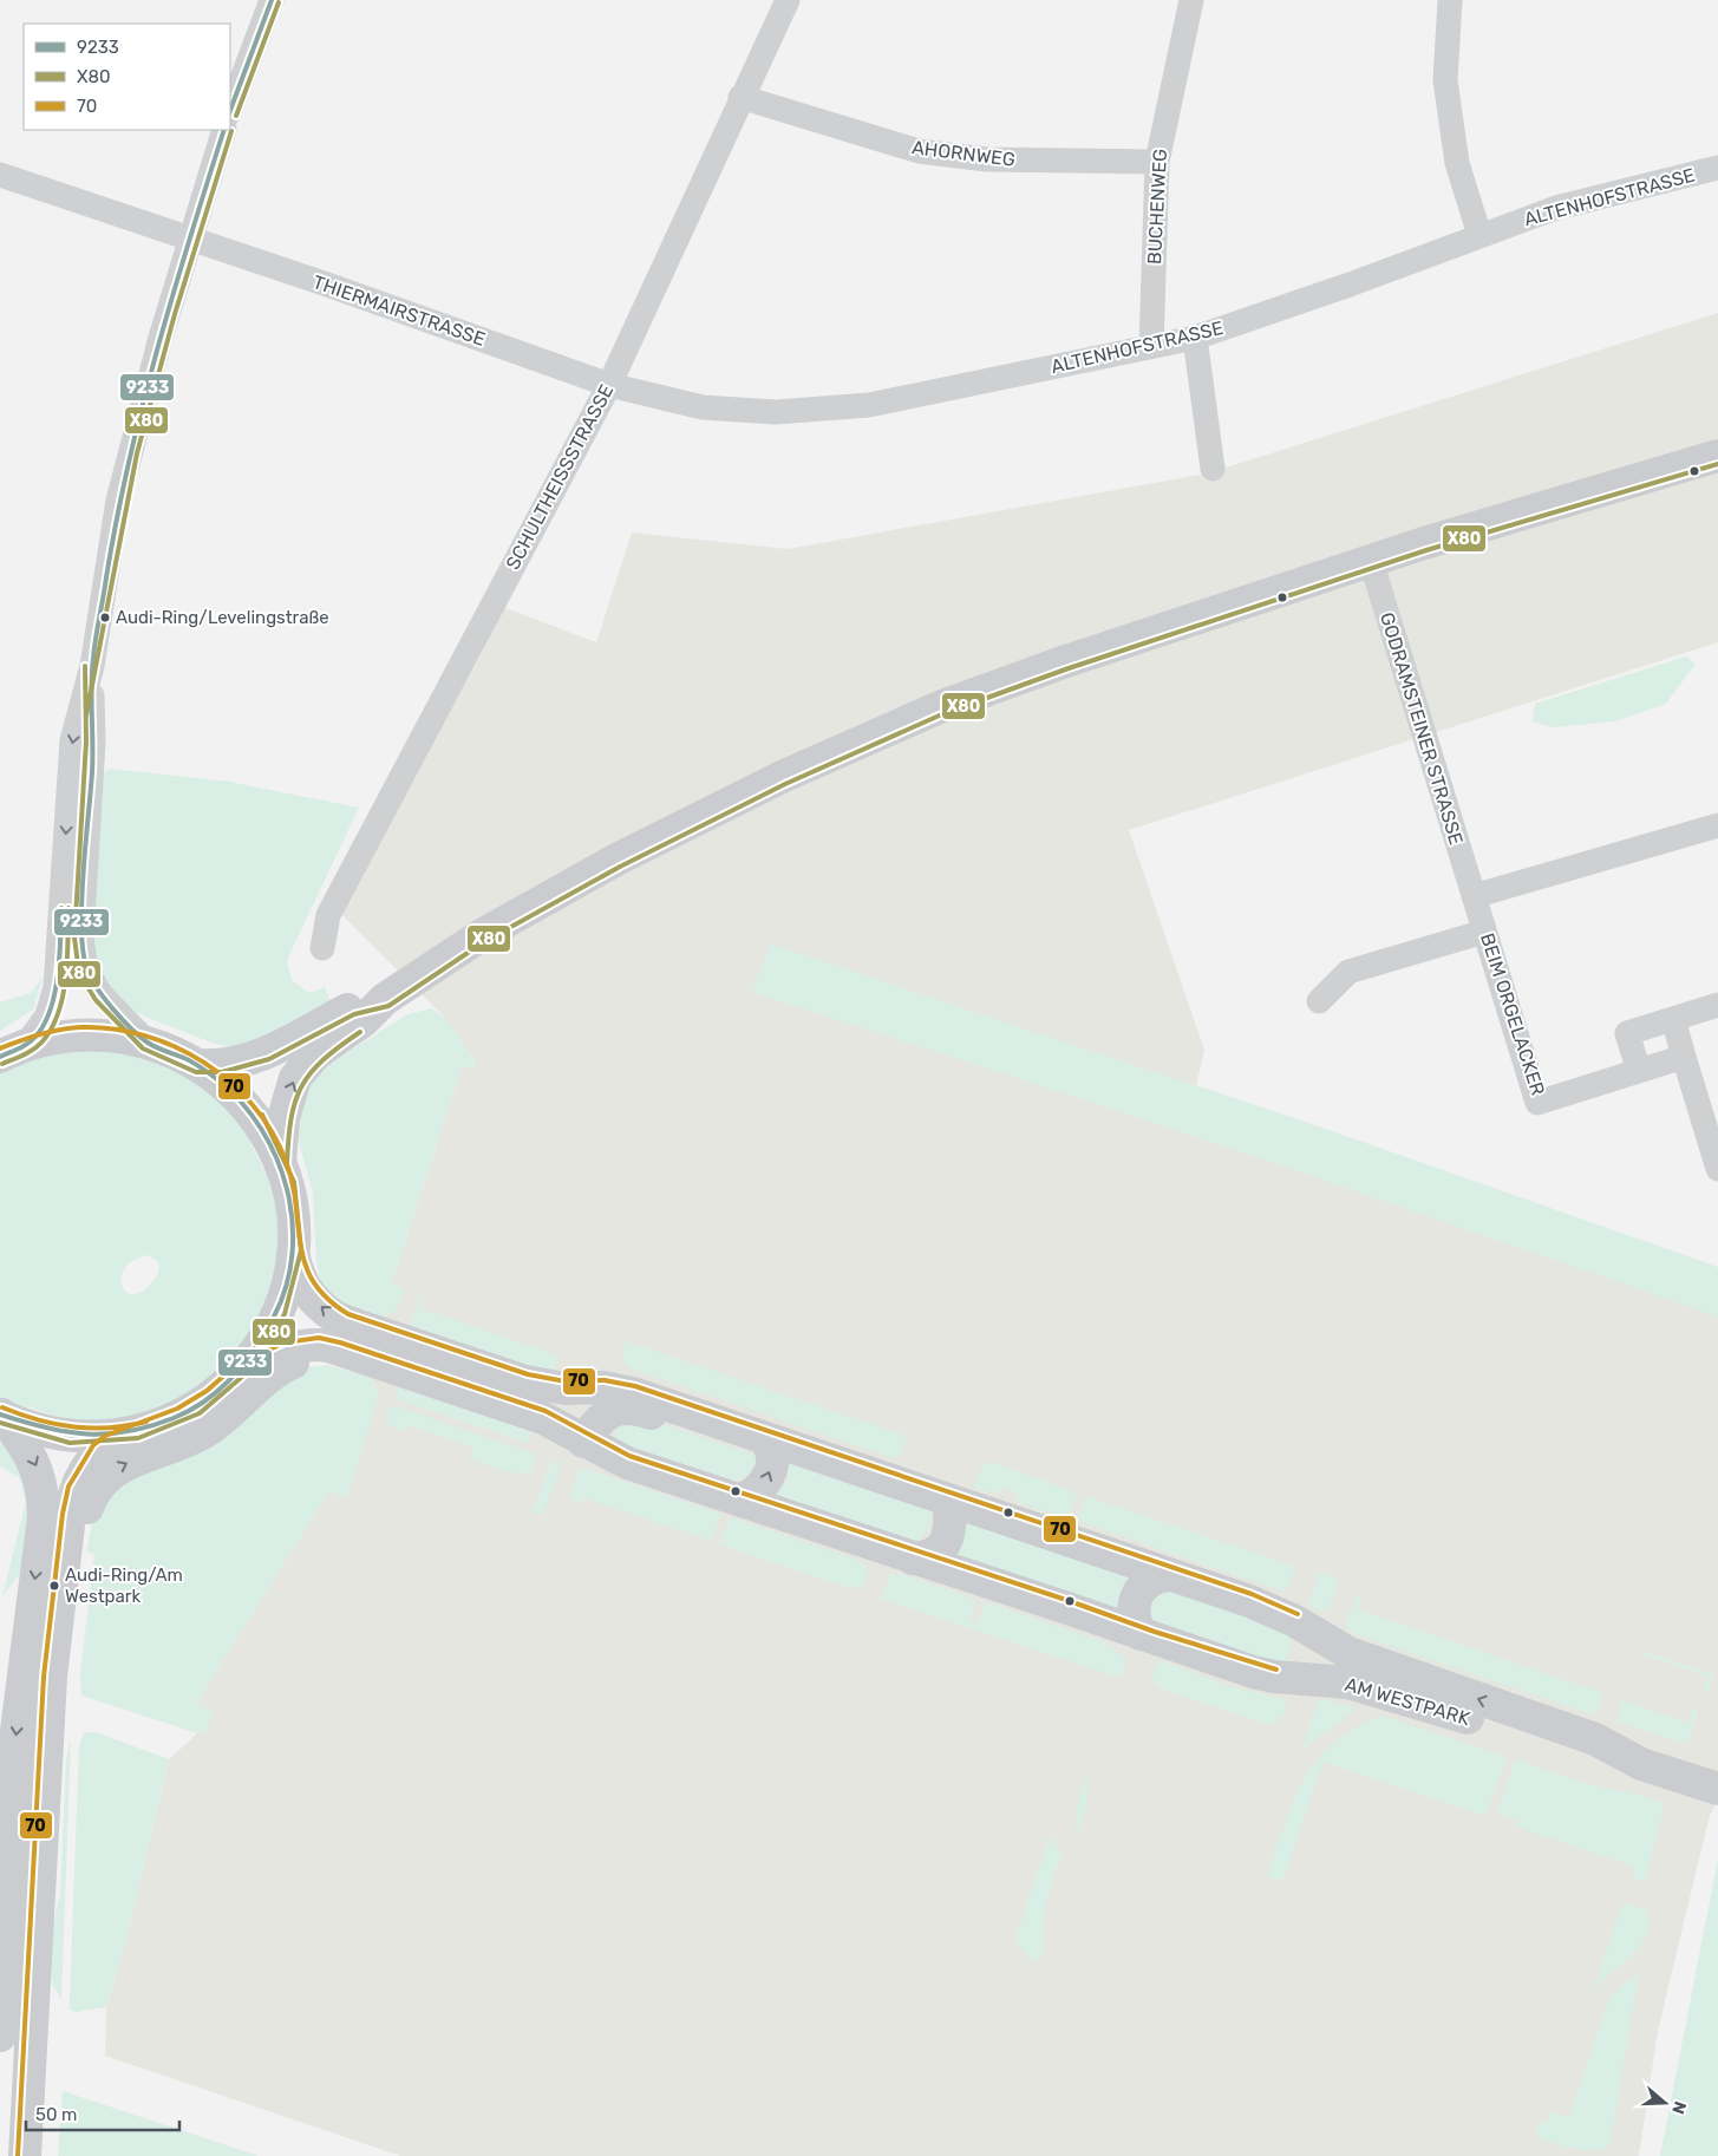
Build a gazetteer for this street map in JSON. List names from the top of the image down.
{
  "streets": {
    "main road": ["AM WESTPARK"],
    "street": [
      "AHORNWEG",
      "ALTENHOFSTRASSE",
      "BUCHENWEG",
      "THIERMAIRSTRASSE",
      "SCHULTHEISSSTRASSE",
      "GODRAMSTEINER STRASSE",
      "BEIM ORGELACKER"
    ]
  },
  "crossings": [
    ["AHORNWEG", "BUCHENWEG"],
    ["AHORNWEG", "SCHULTHEISSSTRASSE"],
    ["ALTENHOFSTRASSE", "BUCHENWEG"],
    ["ALTENHOFSTRASSE", "THIERMAIRSTRASSE"],
    ["ALTENHOFSTRASSE", "SCHULTHEISSSTRASSE"],
    ["THIERMAIRSTRASSE", "SCHULTHEISSSTRASSE"],
    ["GODRAMSTEINER STRASSE", "BEIM ORGELACKER"]
  ],
  "places": ["Audi-Ring/Levelingstraße", "Audi-Ring/Am Westpark"],
  "lines": ["transit line 9233", "transit line X80", "transit line 70"],
  "legend": ["9233", "X80", "70"],
  "scale_bar": "50 m",
  "north": "right"
}
